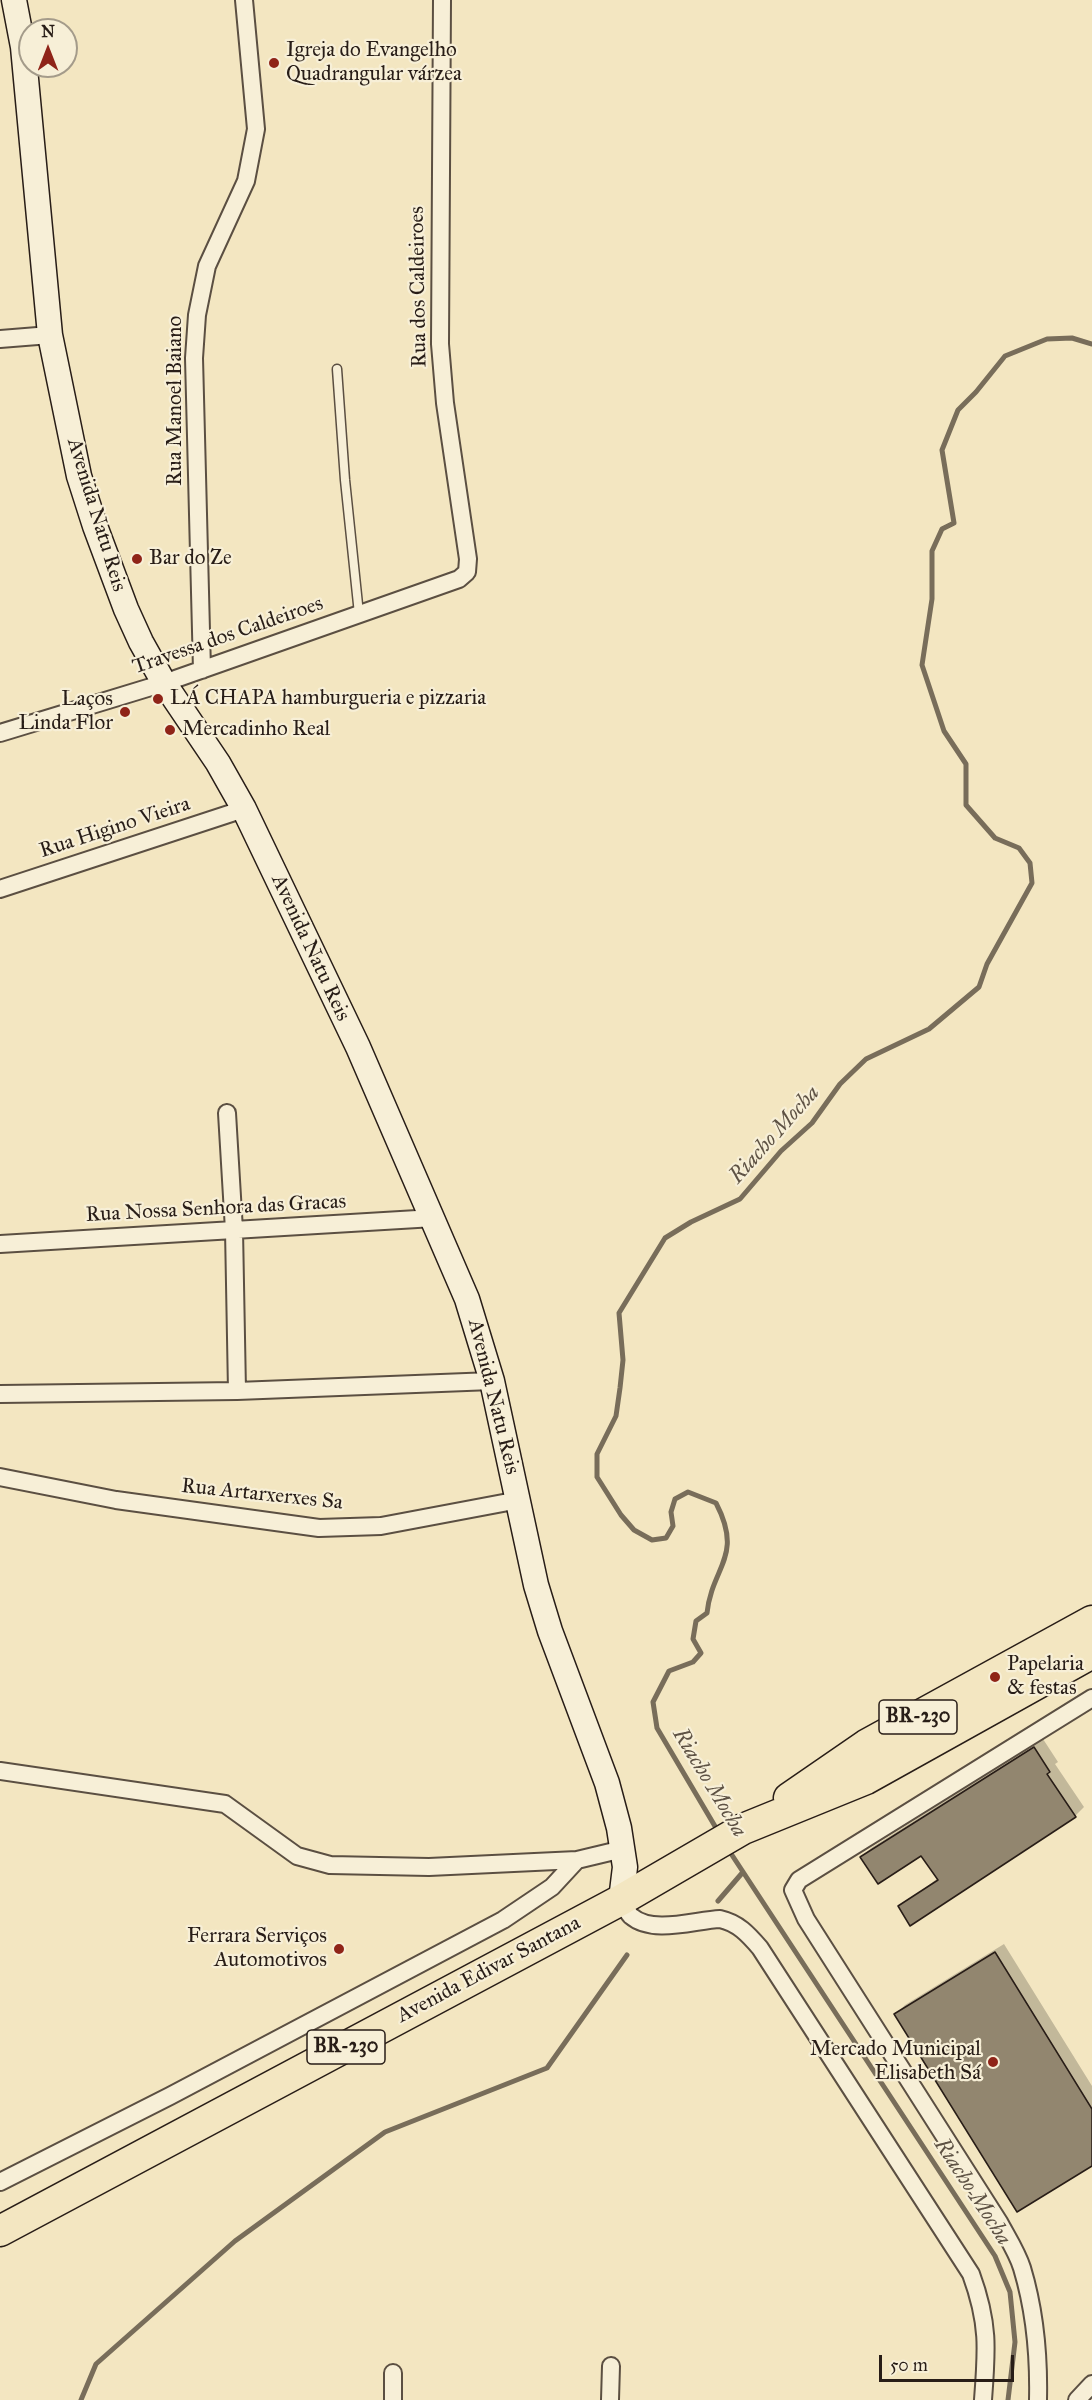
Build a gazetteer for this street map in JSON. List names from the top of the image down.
{
  "streets": {
    "highway": ["BR-230", "Avenida Edivar Santana"],
    "street": [
      "Rua dos Caldeiroes",
      "Rua Manoel Baiano",
      "Avenida Natu Reis",
      "Travessa dos Caldeiroes",
      "Rua Higino Vieira",
      "Rua Nossa Senhora das Gracas",
      "Rua Artarxerxes Sa"
    ]
  },
  "crossings": [
    ["Rua dos Caldeiroes", "Travessa dos Caldeiroes"],
    ["Rua Manoel Baiano", "Travessa dos Caldeiroes"],
    ["Avenida Natu Reis", "Travessa dos Caldeiroes"],
    ["Avenida Natu Reis", "Rua Higino Vieira"],
    ["Avenida Natu Reis", "Rua Nossa Senhora das Gracas"],
    ["Avenida Natu Reis", "Rua Artarxerxes Sa"],
    ["Avenida Natu Reis", "Avenida Edivar Santana"],
    ["BR-230", "Avenida Edivar Santana"]
  ],
  "water": ["Riacho Mocha"],
  "places": [
    "Igreja do Evangelho Quadrangular várzea",
    "Bar do Ze",
    "LÁ CHAPA hamburgueria e pizzaria",
    "Laços Linda Flor",
    "Mercadinho Real",
    "Papelaria & festas",
    "Ferrara Serviços Automotivos",
    "Mercado Municipal Elisabeth Sá"
  ],
  "scale_bar": "50 m",
  "north": "top"
}
